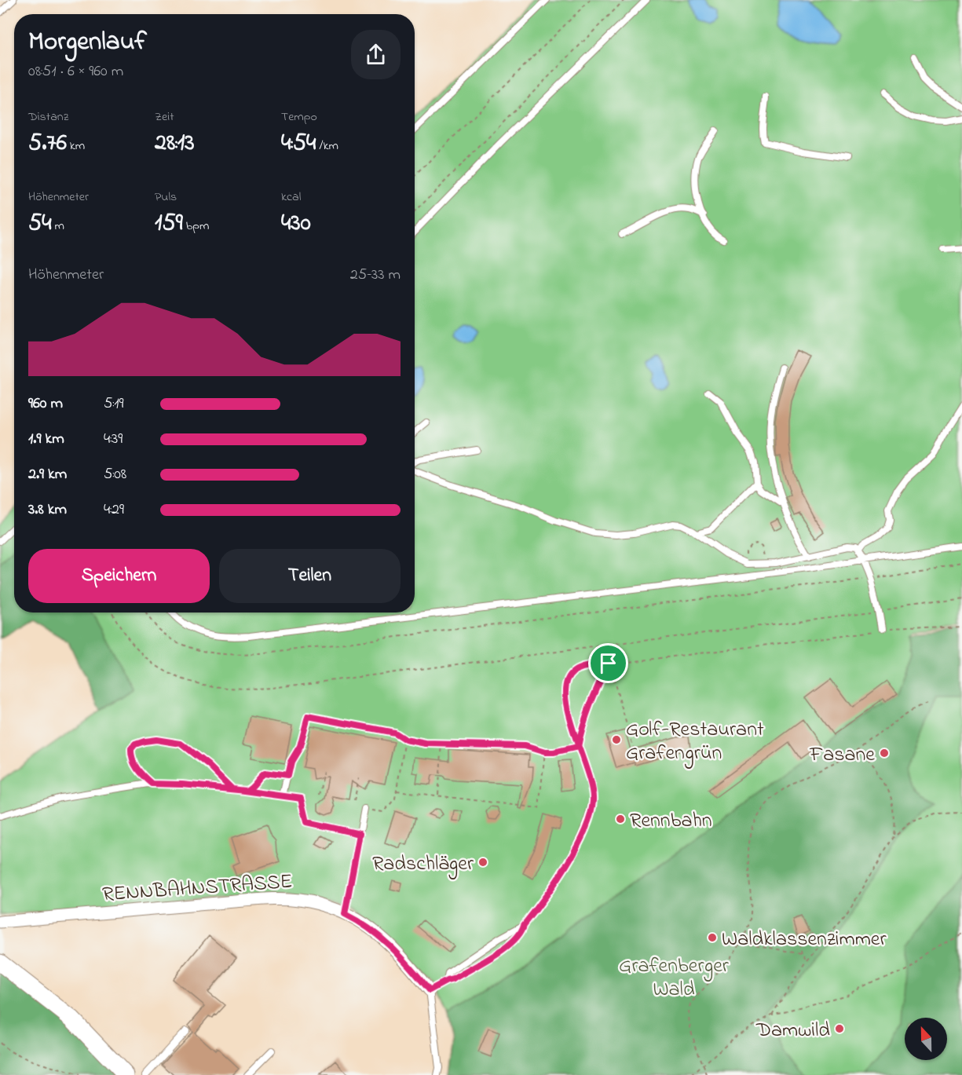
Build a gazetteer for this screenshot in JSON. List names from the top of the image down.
{
  "streets": {
    "street": ["RENNBAHNSTRASSE"]
  },
  "parks": ["Grafenberger Wald"],
  "places": [
    "Golf-Restaurant Grafengrün",
    "Fasane",
    "Rennbahn",
    "Radschläger",
    "Waldklassenzimmer",
    "Damwild"
  ],
  "north": "top",
  "page": {
    "heading": ["Morgenlauf", "08:51 · 6 × 960 m"],
    "stats": [
      ["Distanz", "5.76 km"],
      ["Zeit", "28:13"],
      ["Tempo", "4:54 /km"],
      ["Höhenmeter", "54 m"],
      ["Puls", "159 bpm"],
      ["kcal", "430"]
    ],
    "chart": ["Höhenmeter", "25–33 m"],
    "list": [
      {
        "name": "960 m",
        "note": "5:19"
      },
      {
        "name": "1.9 km",
        "note": "4:39"
      },
      {
        "name": "2.9 km",
        "note": "5:08"
      },
      {
        "name": "3.8 km",
        "note": "4:29"
      }
    ],
    "buttons": ["Speichern", "Teilen"]
  }
}
